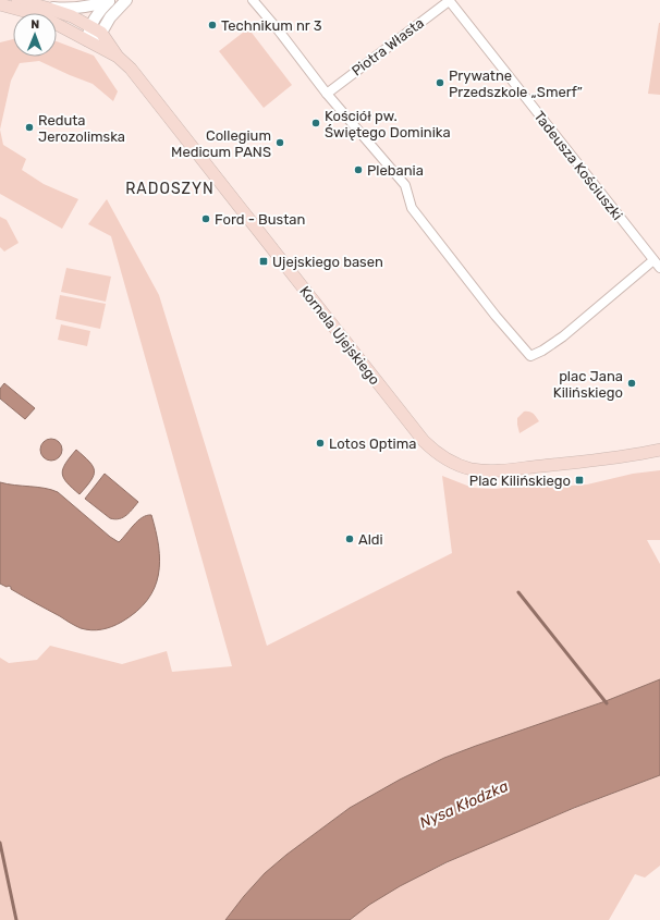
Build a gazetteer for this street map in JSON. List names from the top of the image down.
{
  "streets": {
    "main road": ["Kornela Ujejskiego"],
    "street": ["Piotra Własta", "Tadeusza Kościuszki"]
  },
  "crossings": [
    ["Piotra Własta", "Tadeusza Kościuszki"]
  ],
  "districts": ["RADOSZYN"],
  "water": ["Nysa Kłodzka"],
  "places": {
    "other": [
      "Technikum nr 3",
      "Prywatne Przedszkole „Smerf”",
      "Kościół pw. Świętego Dominika",
      "Reduta Jerozolimska",
      "Collegium Medicum PANS",
      "Plebania",
      "Ford - Bustan",
      "plac Jana Kilińskiego",
      "Lotos Optima",
      "Aldi"
    ],
    "transit": ["Ujejskiego basen", "Plac Kilińskiego"]
  },
  "north": "top"
}
